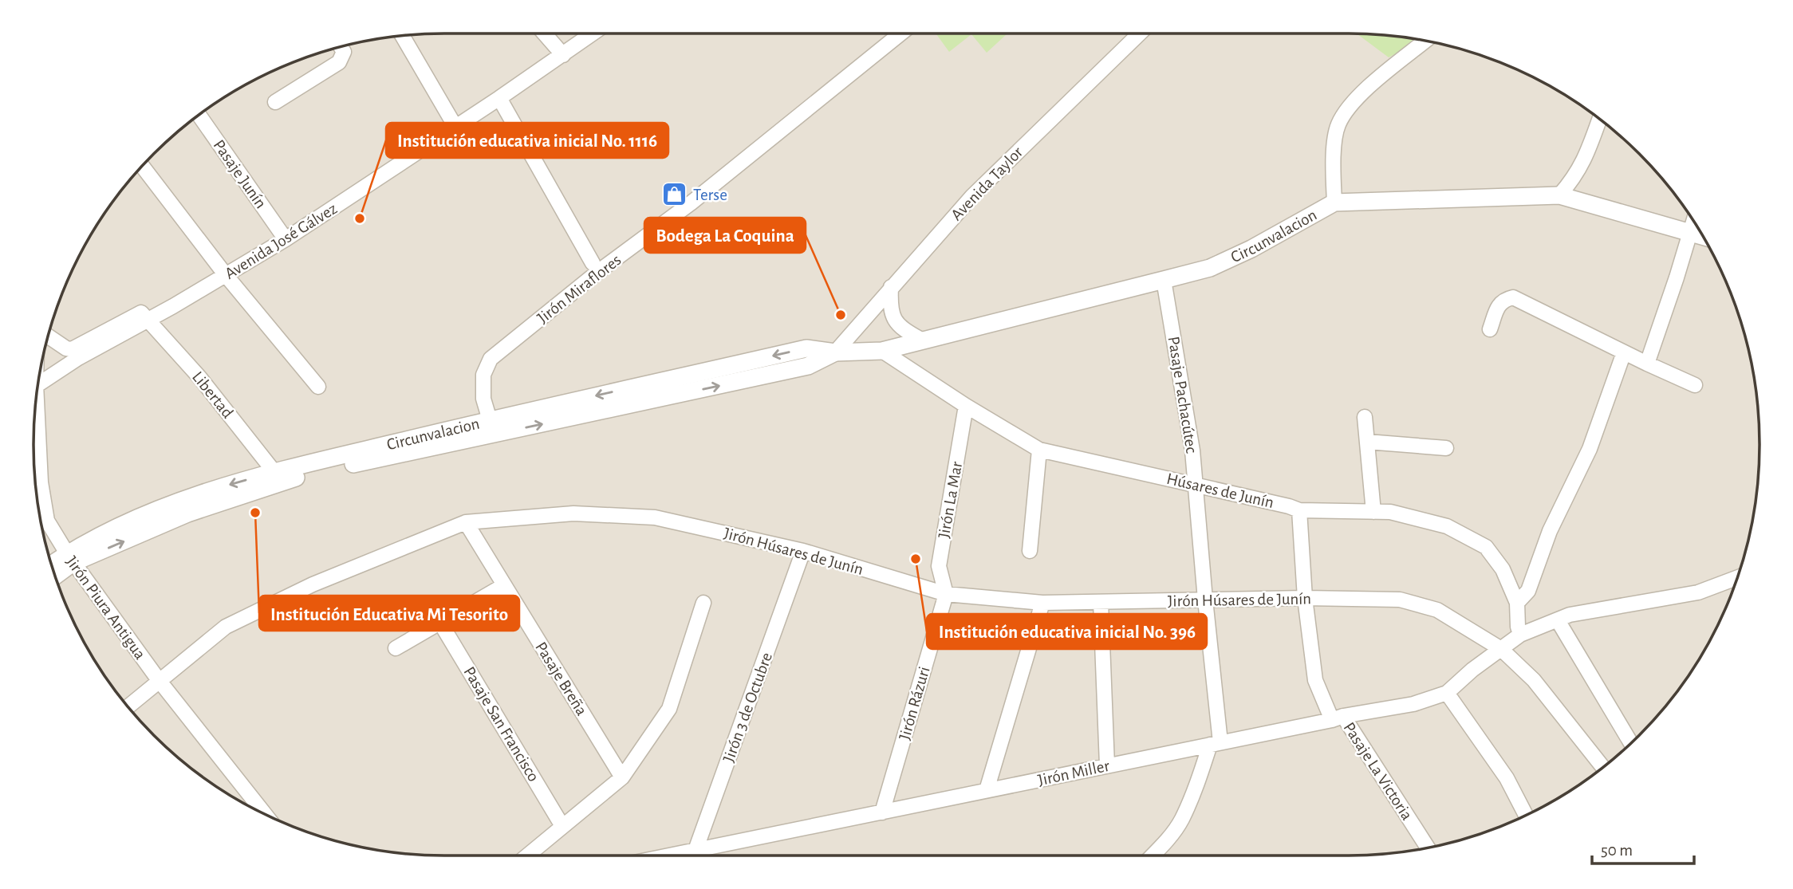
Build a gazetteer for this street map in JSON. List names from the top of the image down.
{
  "streets": {
    "street": [
      "Pasaje Junín",
      "Avenida Taylor",
      "Circunvalacion",
      "Avenida José Gálvez",
      "Jirón Miraflores",
      "Libertad",
      "Pasaje Pachacútec",
      "Húsares de Junín",
      "Jirón La Mar",
      "Jirón Húsares de Junín",
      "Jirón Piura Antigua",
      "Pasaje Breña",
      "Jirón Rázuri",
      "Jirón 3 de Octubre",
      "Pasaje San Francisco",
      "Pasaje La Victoria",
      "Jirón Miller"
    ]
  },
  "crossings": [
    ["Pasaje Junín", "Avenida José Gálvez"],
    ["Avenida Taylor", "Circunvalacion"],
    ["Circunvalacion", "Jirón Miraflores"],
    ["Circunvalacion", "Libertad"],
    ["Circunvalacion", "Pasaje Pachacútec"],
    ["Circunvalacion", "Húsares de Junín"],
    ["Circunvalacion", "Jirón Piura Antigua"],
    ["Avenida José Gálvez", "Libertad"],
    ["Pasaje Pachacútec", "Húsares de Junín"],
    ["Pasaje Pachacútec", "Jirón Húsares de Junín"],
    ["Pasaje Pachacútec", "Jirón Miller"],
    ["Húsares de Junín", "Jirón La Mar"],
    ["Húsares de Junín", "Pasaje La Victoria"],
    ["Jirón La Mar", "Jirón Húsares de Junín"],
    ["Jirón La Mar", "Jirón Rázuri"],
    ["Jirón Húsares de Junín", "Jirón Piura Antigua"],
    ["Jirón Húsares de Junín", "Pasaje Breña"],
    ["Jirón Húsares de Junín", "Jirón Rázuri"],
    ["Jirón Húsares de Junín", "Jirón 3 de Octubre"],
    ["Jirón Húsares de Junín", "Pasaje La Victoria"],
    ["Jirón Húsares de Junín", "Jirón Miller"],
    ["Jirón Rázuri", "Jirón Miller"],
    ["Jirón 3 de Octubre", "Jirón Miller"],
    ["Pasaje La Victoria", "Jirón Miller"]
  ],
  "places": {
    "shop": ["Terse"],
    "other": [
      "Institución educativa inicial No. 1116",
      "Bodega La Coquina",
      "Institución Educativa Mi Tesorito",
      "Institución educativa inicial No. 396"
    ]
  },
  "scale_bar": "50 m"
}
